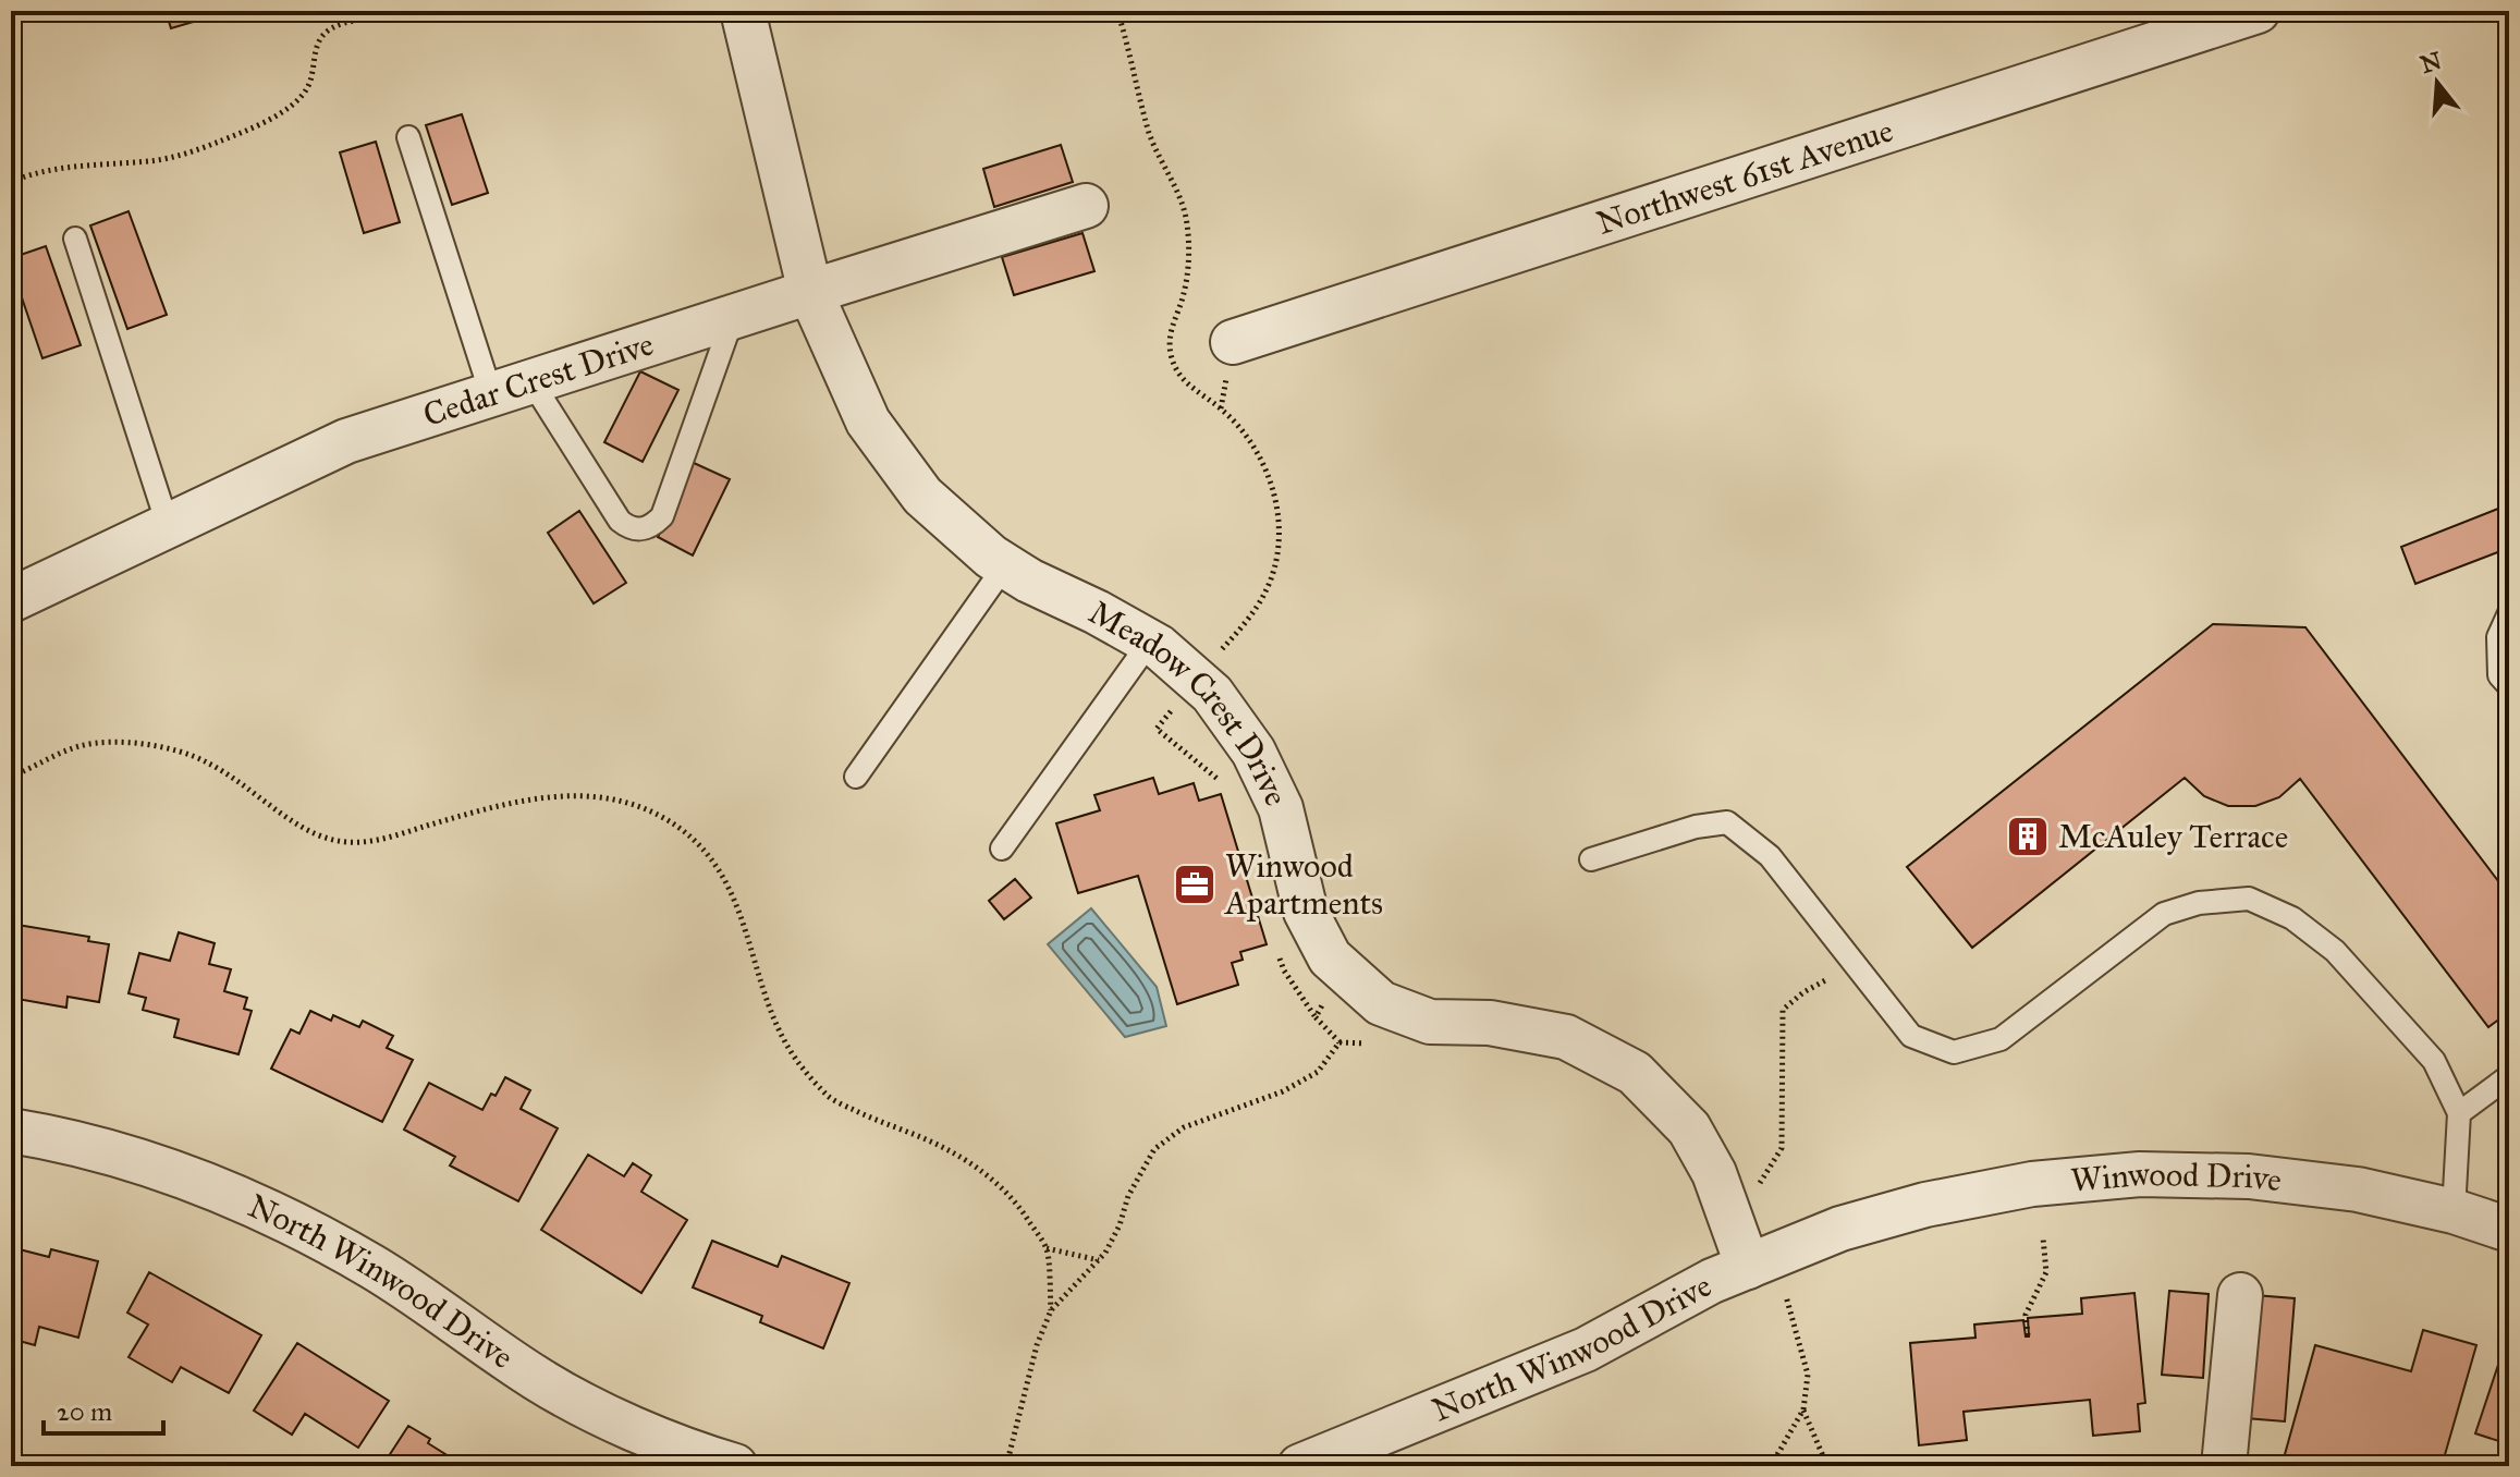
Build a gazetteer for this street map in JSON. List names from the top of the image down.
{
  "streets": {
    "street": [
      "Northwest 61st Avenue",
      "Cedar Crest Drive",
      "Meadow Crest Drive",
      "Winwood Drive",
      "North Winwood Drive"
    ]
  },
  "crossings": [
    ["Cedar Crest Drive", "Meadow Crest Drive"],
    ["Meadow Crest Drive", "North Winwood Drive"],
    ["Winwood Drive", "North Winwood Drive"]
  ],
  "places": {
    "building": ["McAuley Terrace"],
    "office": ["Winwood Apartments"]
  },
  "scale_bar": "20 m",
  "north": "top"
}
